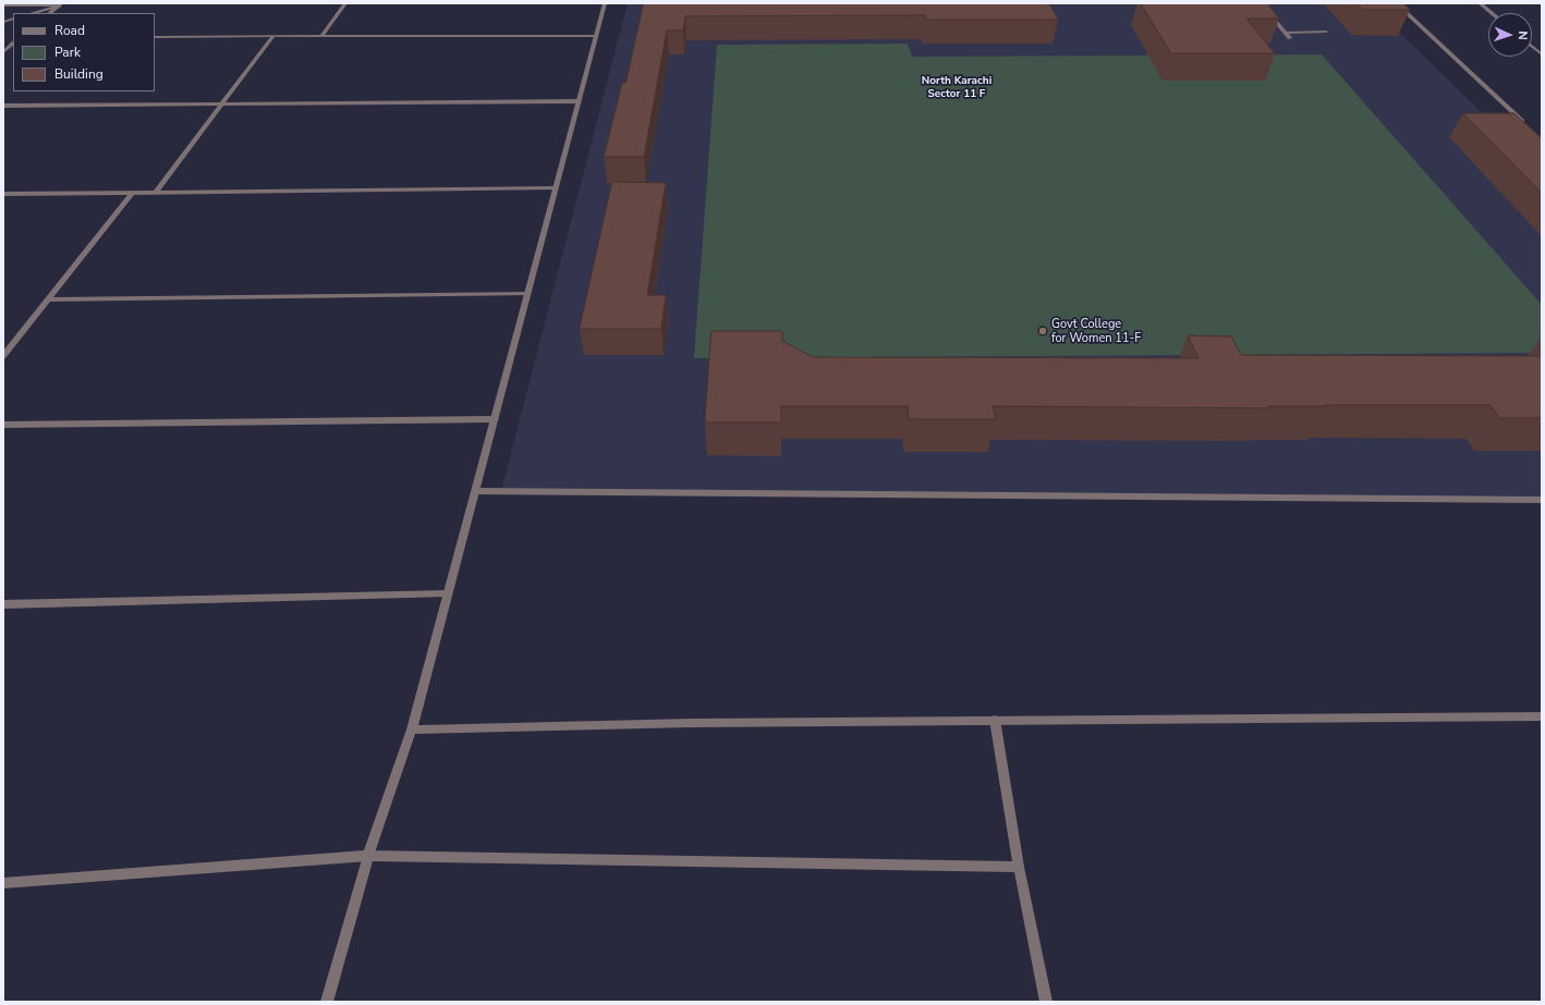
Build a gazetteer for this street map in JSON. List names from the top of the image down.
{
  "districts": ["North Karachi Sector 11 F"],
  "places": ["Govt College for Women 11-F"],
  "legend": ["Road", "Park", "Building"],
  "north": "right"
}
